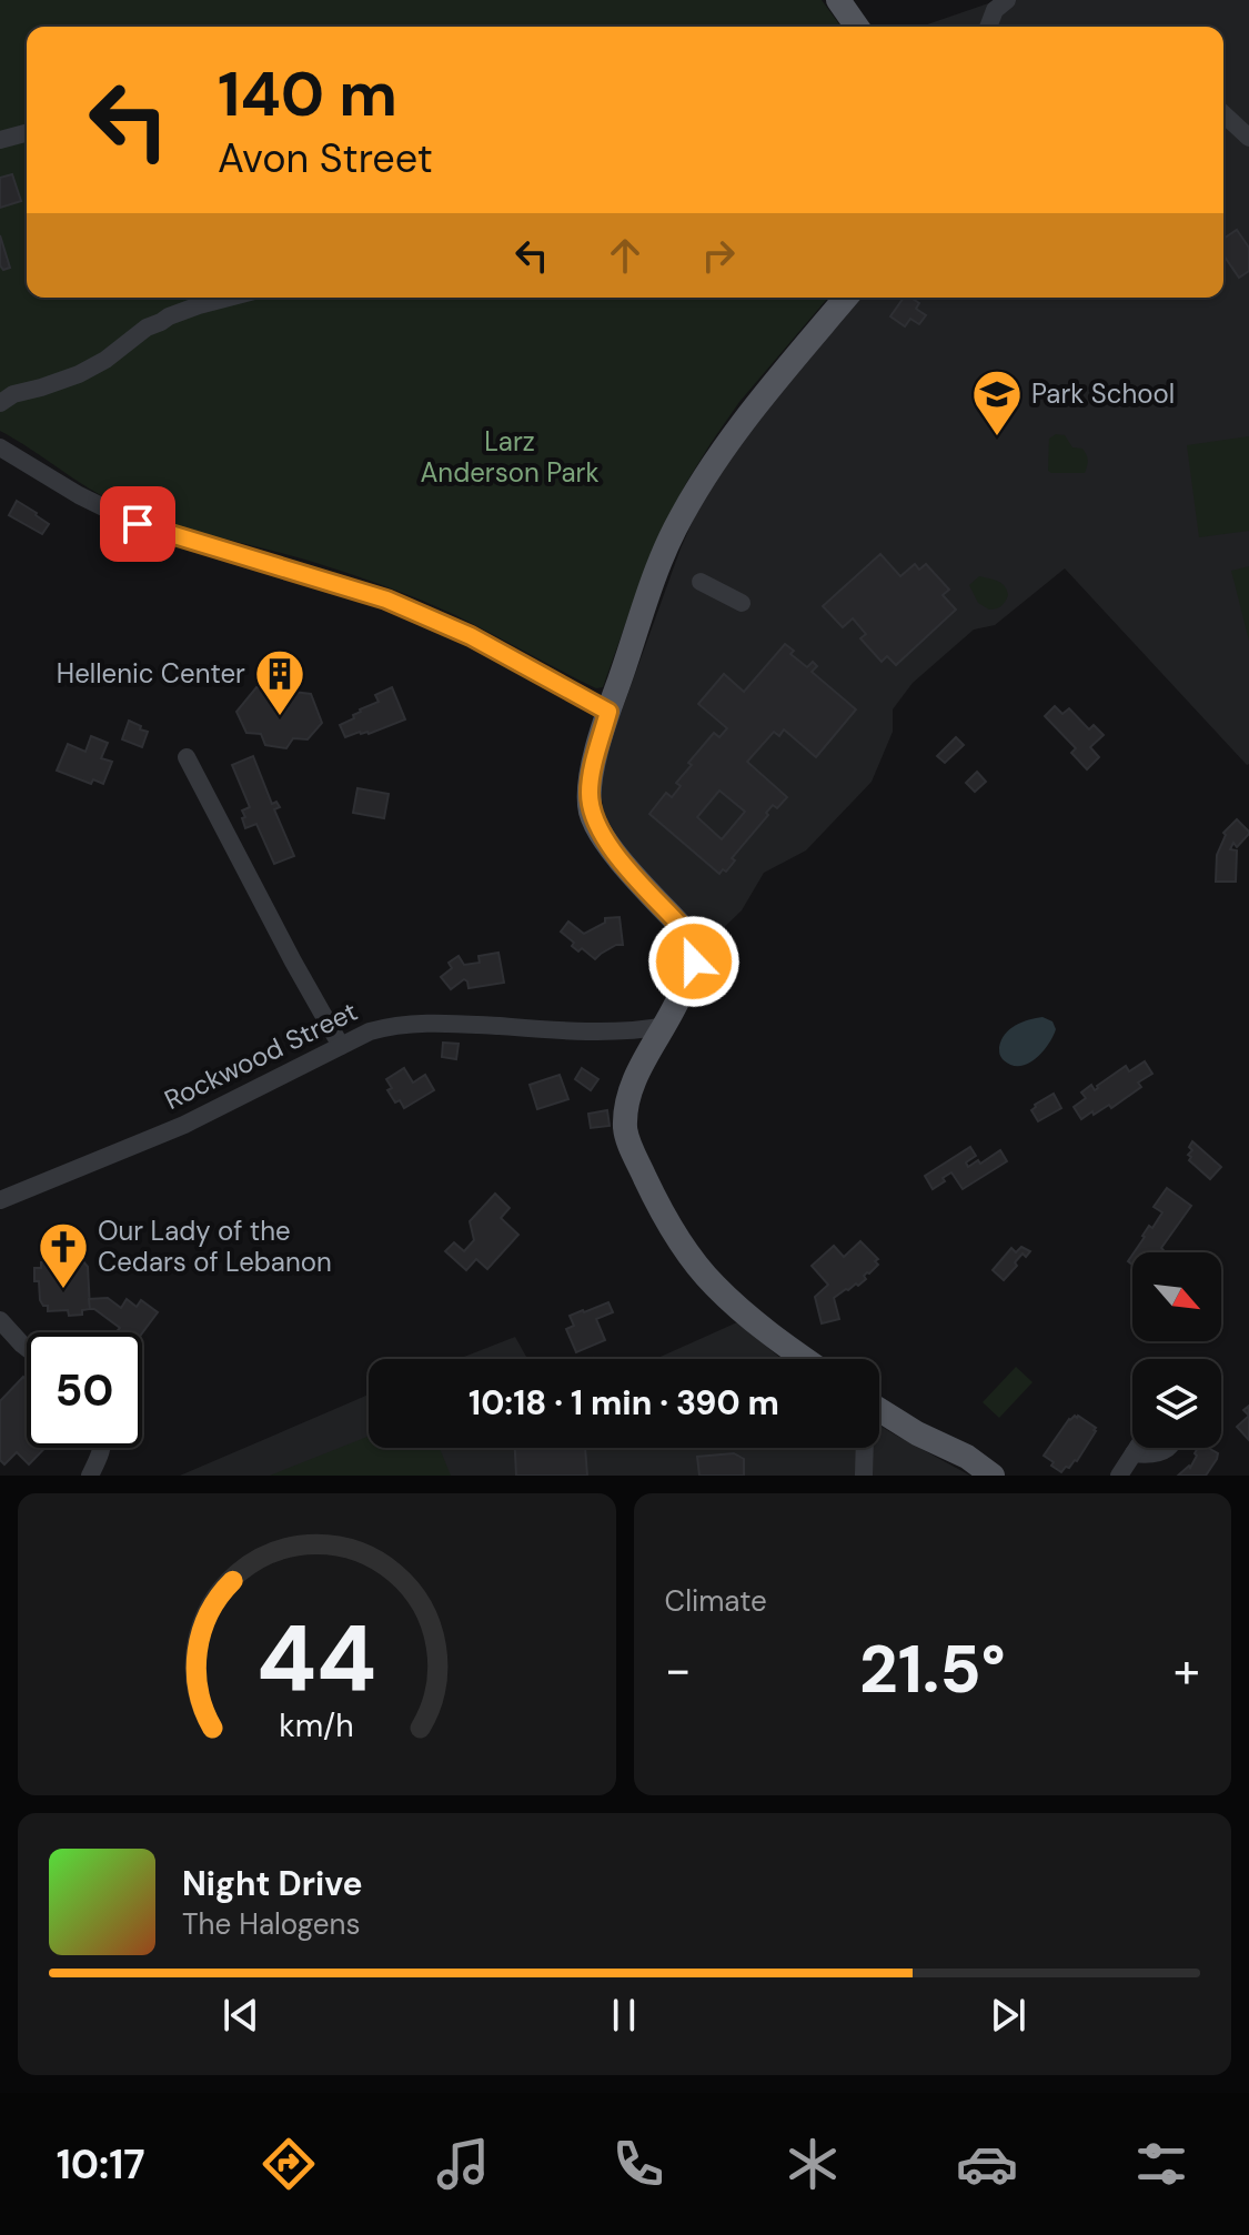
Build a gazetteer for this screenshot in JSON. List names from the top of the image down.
{
  "streets": {
    "street": ["Rockwood Street"]
  },
  "parks": ["Larz Anderson Park"],
  "places": {
    "school or university": ["Park School"],
    "building": ["Hellenic Center"],
    "church": ["Our Lady of the Cedars of Lebanon"]
  },
  "north": "bottom right",
  "page": {
    "turn": ["140 m", "Avon Street"],
    "limit": "50",
    "trip": "10:18 · 1 min · 390 m",
    "tile": "Climate",
    "heat": ["−", "21.5°", "+"],
    "song": ["Night Drive", "The Halogens"],
    "tabs": "10:17",
    "gauge": ["44", "km/h"]
  }
}
